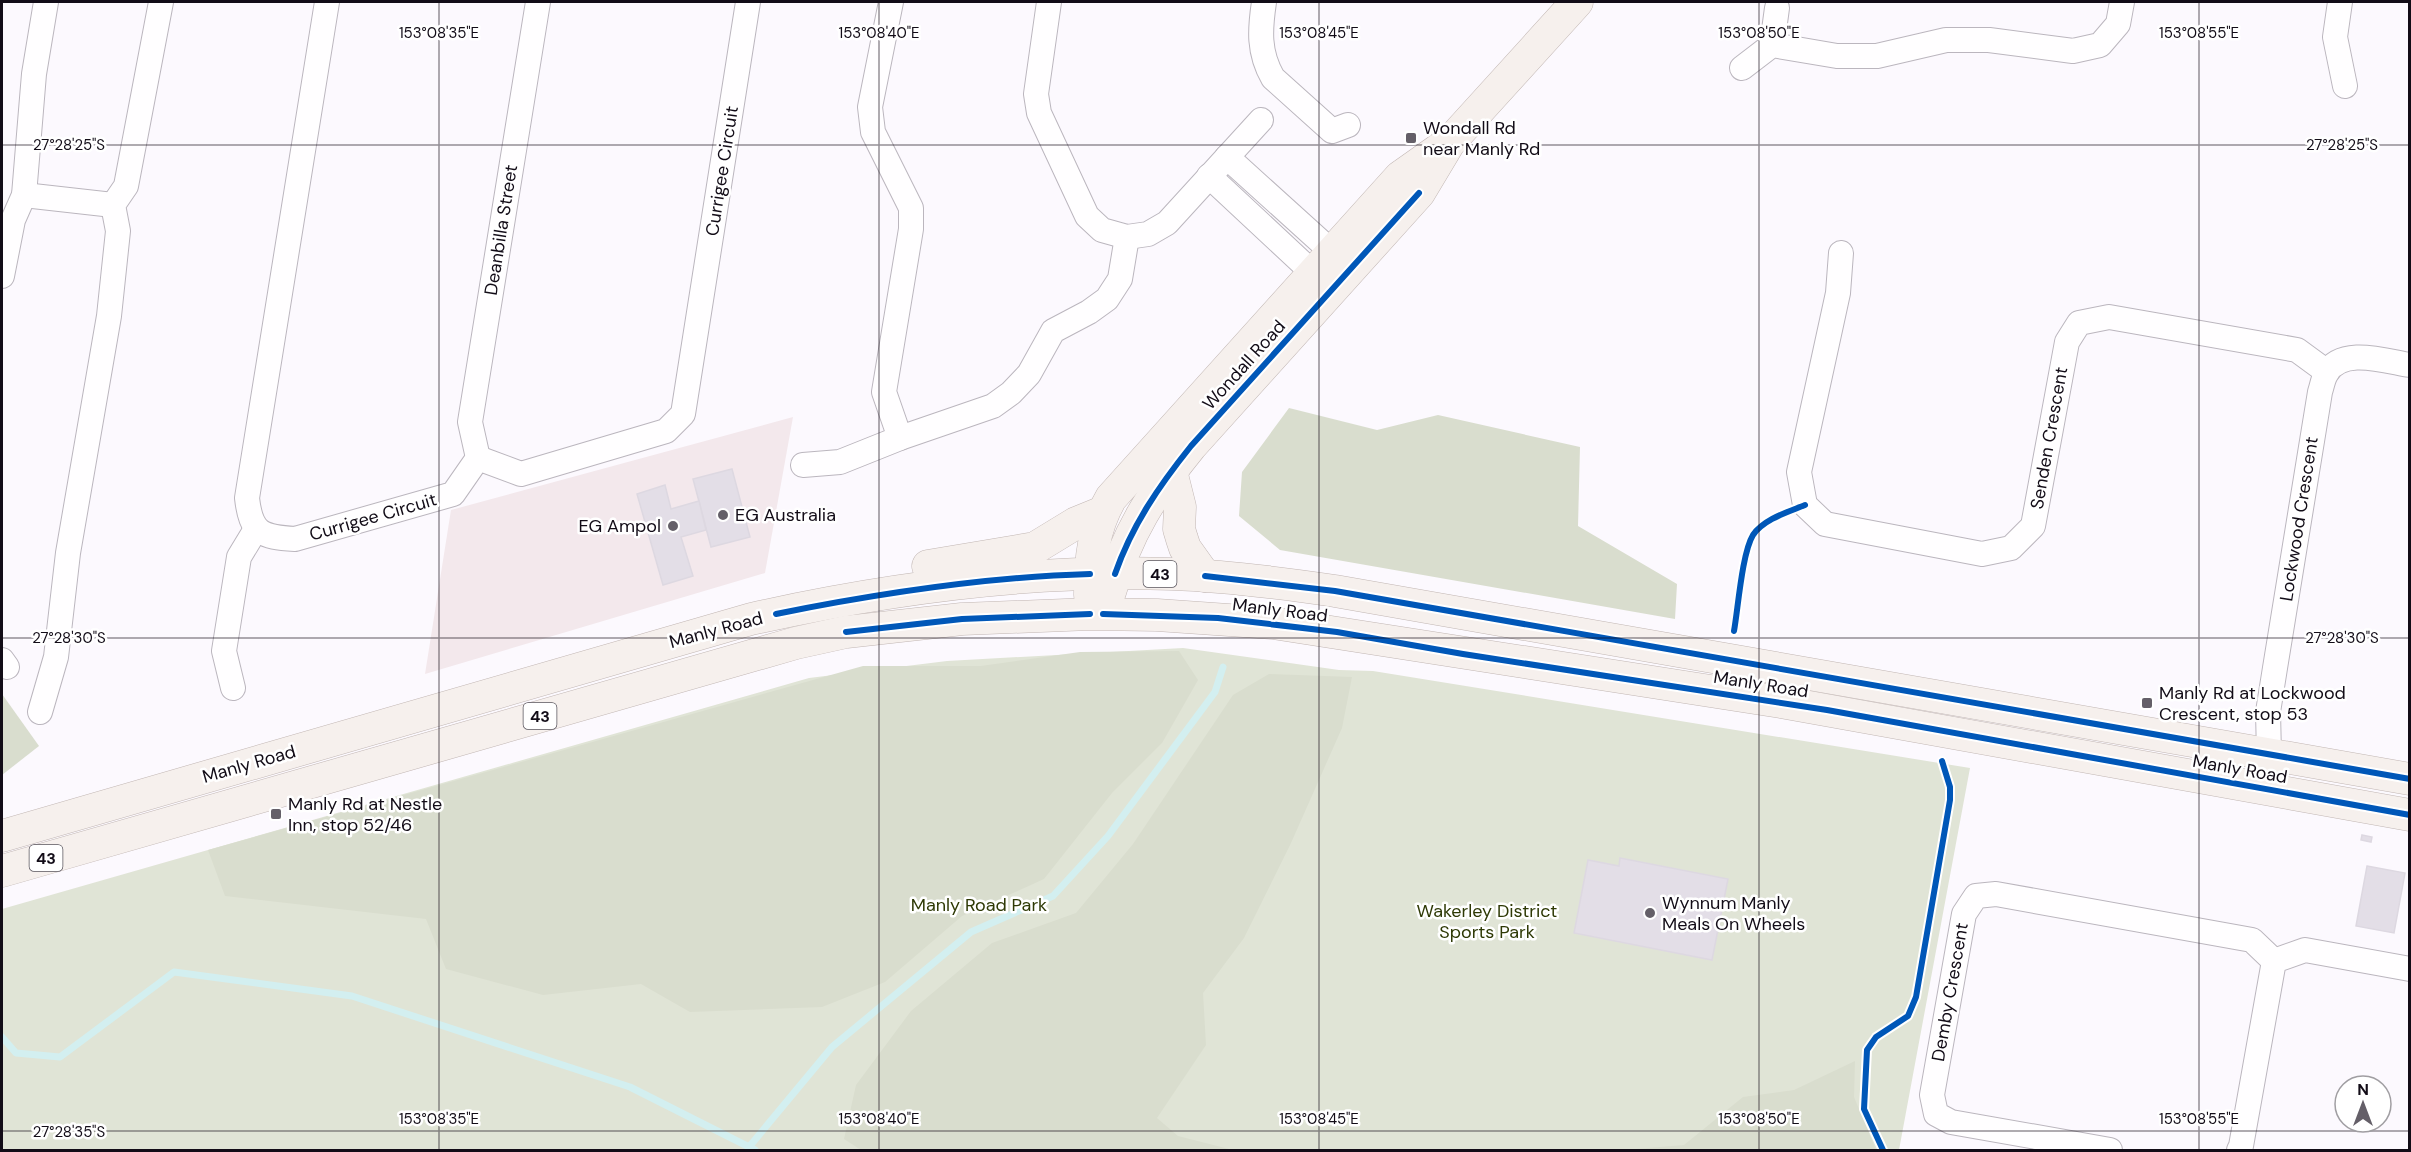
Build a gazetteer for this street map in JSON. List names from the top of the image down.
{
  "streets": {
    "main road": ["Wondall Road", "43", "Manly Road"],
    "street": [
      "Currigee Circuit",
      "Deanbilla Street",
      "Senden Crescent",
      "Lockwood Crescent",
      "Demby Crescent"
    ]
  },
  "crossings": [
    ["Currigee Circuit", "Deanbilla Street"],
    ["Wondall Road", "Manly Road"],
    ["Senden Crescent", "Lockwood Crescent"],
    ["Lockwood Crescent", "Manly Road"]
  ],
  "parks": ["Manly Road Park", "Wakerley District Sports Park"],
  "places": {
    "transit": ["Wondall Rd near Manly Rd", "Manly Rd at Lockwood Crescent, stop 53", "Manly Rd at Nestle Inn, stop 52/46"],
    "other": ["EG Australia", "EG Ampol", "Wynnum Manly Meals On Wheels"]
  },
  "north": "top",
  "coordinates": [
    "153°08'35\"E",
    "153°08'40\"E",
    "153°08'45\"E",
    "153°08'50\"E",
    "153°08'55\"E",
    "27°28'25\"S",
    "27°28'30\"S",
    "27°28'35\"S"
  ]
}
